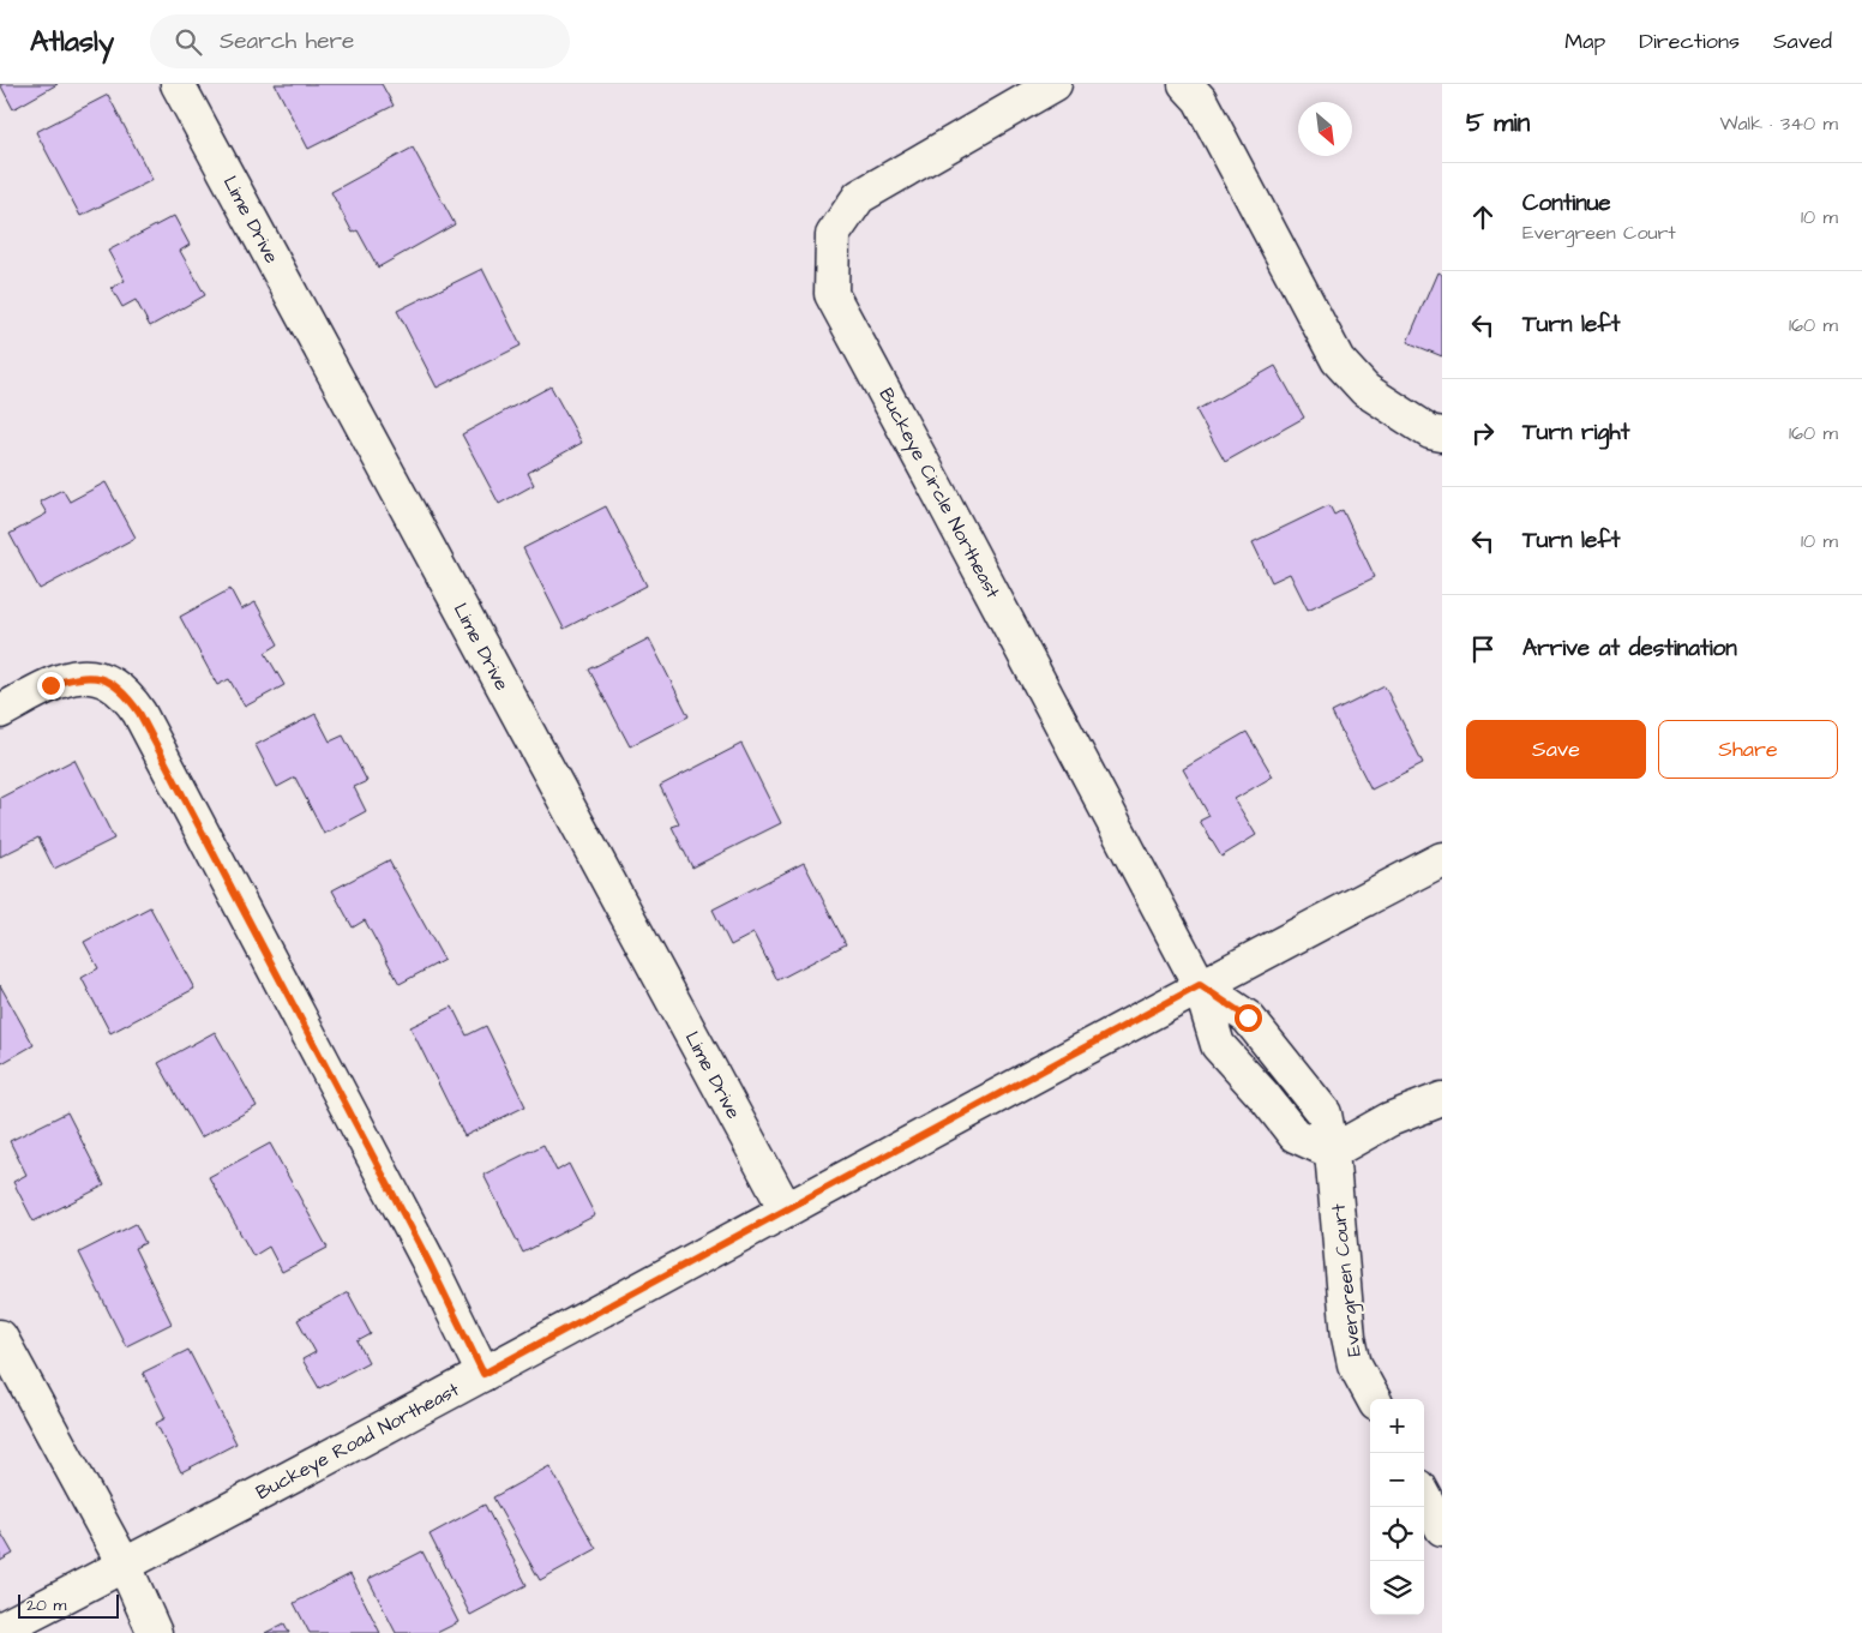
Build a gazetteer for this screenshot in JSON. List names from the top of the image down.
{
  "streets": {
    "street": [
      "Lime Drive",
      "Buckeye Circle Northeast",
      "Evergreen Court",
      "Buckeye Road Northeast"
    ]
  },
  "crossings": [
    ["Lime Drive", "Buckeye Road Northeast"],
    ["Buckeye Circle Northeast", "Buckeye Road Northeast"]
  ],
  "scale_bar": "20 m",
  "north": "bottom right",
  "page": {
    "header": "Atlasly",
    "search": "Search here",
    "nav": ["Map", "Directions", "Saved"],
    "heading": ["5 min", "Walk · 340 m"],
    "list": [
      ["Continue", "Evergreen Court", "10 m"],
      ["Turn left", "160 m"],
      ["Turn right", "160 m"],
      ["Turn left", "10 m"],
      "Arrive at destination"
    ],
    "buttons": ["Save", "Share"],
    "map_buttons": ["+", "−"],
    "scale": "20 m"
  }
}
